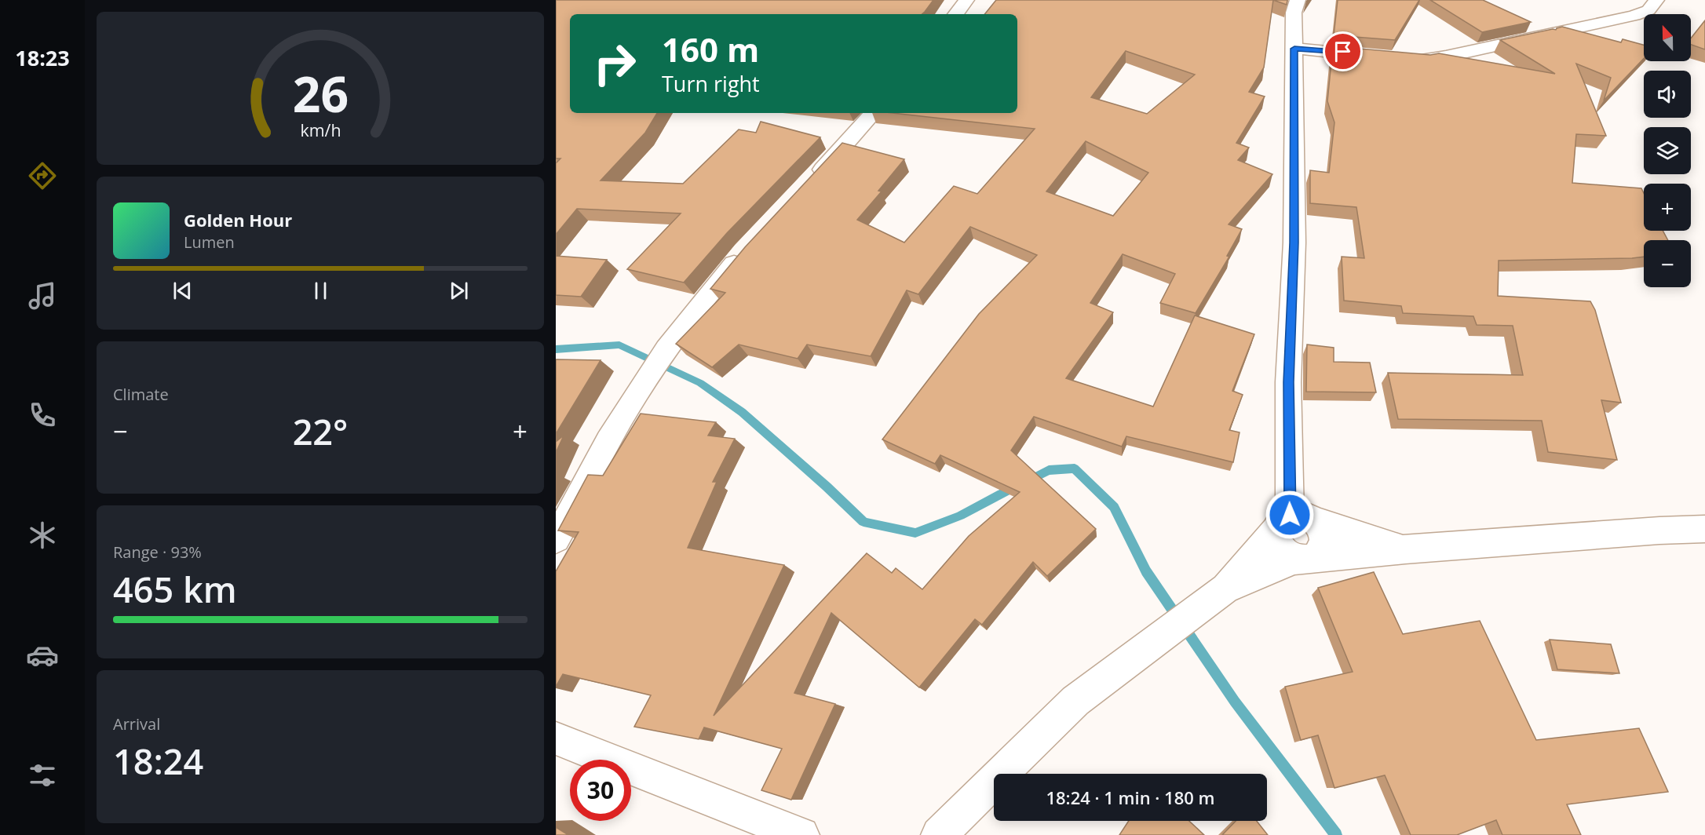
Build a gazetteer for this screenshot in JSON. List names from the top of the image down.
{
  "north": "top",
  "page": {
    "tabs": "18:23",
    "map_buttons": ["+", "−"],
    "turn": ["160 m", "Turn right"],
    "song": ["Golden Hour", "Lumen"],
    "tile": [
      "Climate",
      ["Range · 93%", "465 km"],
      ["Arrival", "18:24"]
    ],
    "heat": ["−", "22°", "+"],
    "limit": "30",
    "trip": "18:24 · 1 min · 180 m",
    "gauge": ["26", "km/h"]
  }
}
